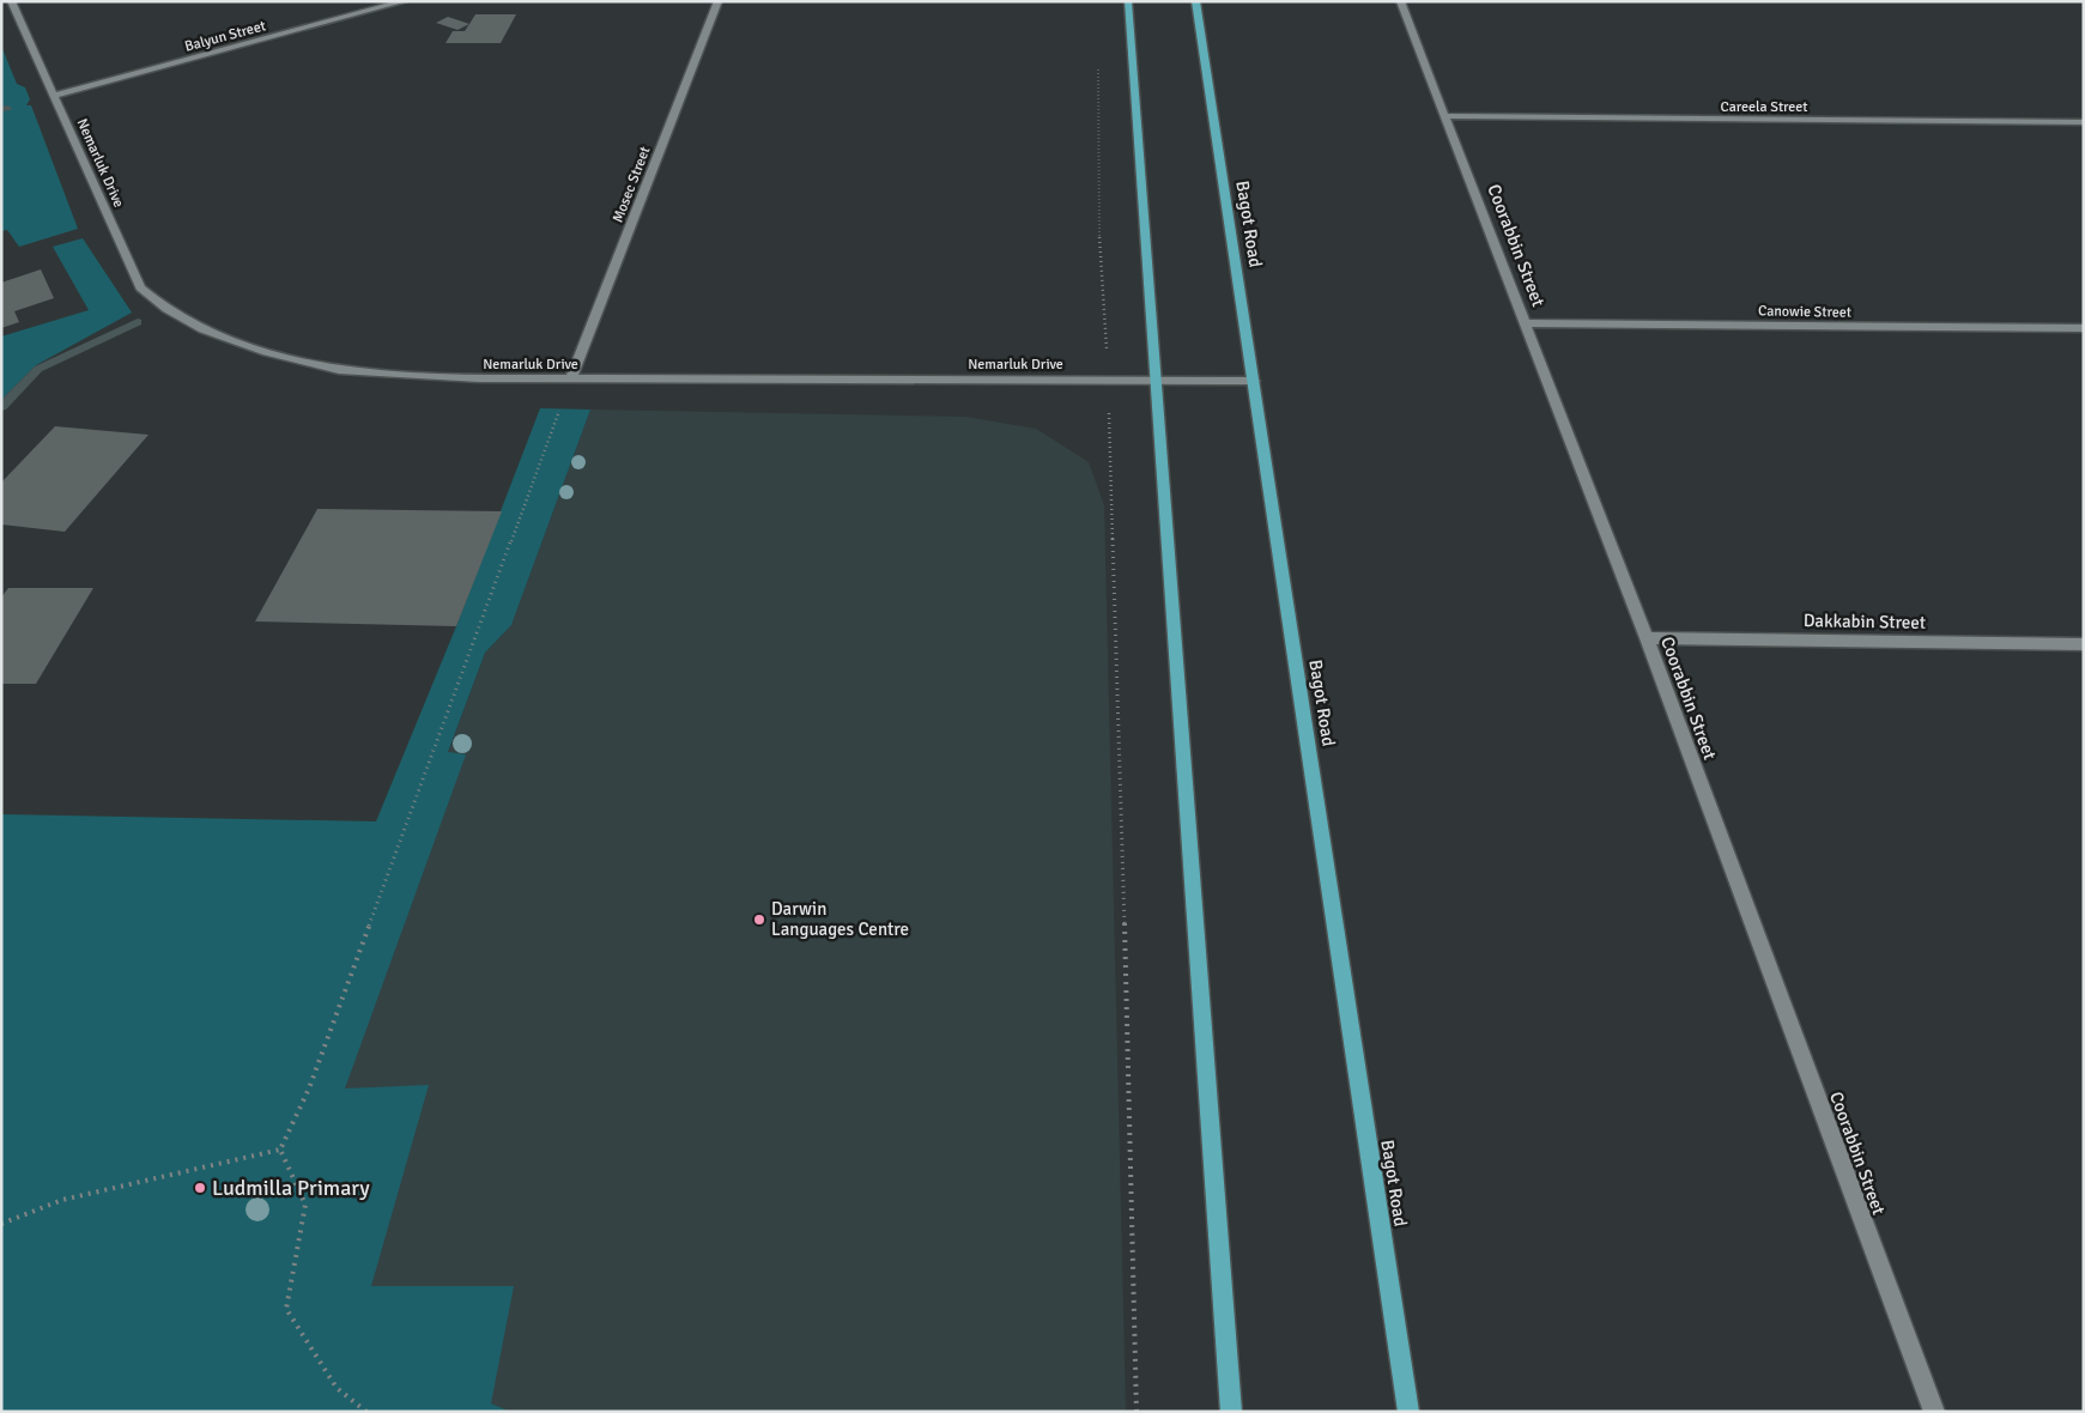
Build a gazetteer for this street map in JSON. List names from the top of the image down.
{
  "streets": {
    "main road": ["Bagot Road"],
    "street": [
      "Balyun Street",
      "Careela Street",
      "Nemarluk Drive",
      "Mosec Street",
      "Coorabbin Street",
      "Canowie Street",
      "Dakkabin Street"
    ]
  },
  "crossings": [
    ["Balyun Street", "Nemarluk Drive"],
    ["Careela Street", "Coorabbin Street"],
    ["Nemarluk Drive", "Mosec Street"],
    ["Nemarluk Drive", "Bagot Road"],
    ["Coorabbin Street", "Canowie Street"],
    ["Coorabbin Street", "Dakkabin Street"]
  ],
  "places": ["Darwin Languages Centre", "Ludmilla Primary"]
}
